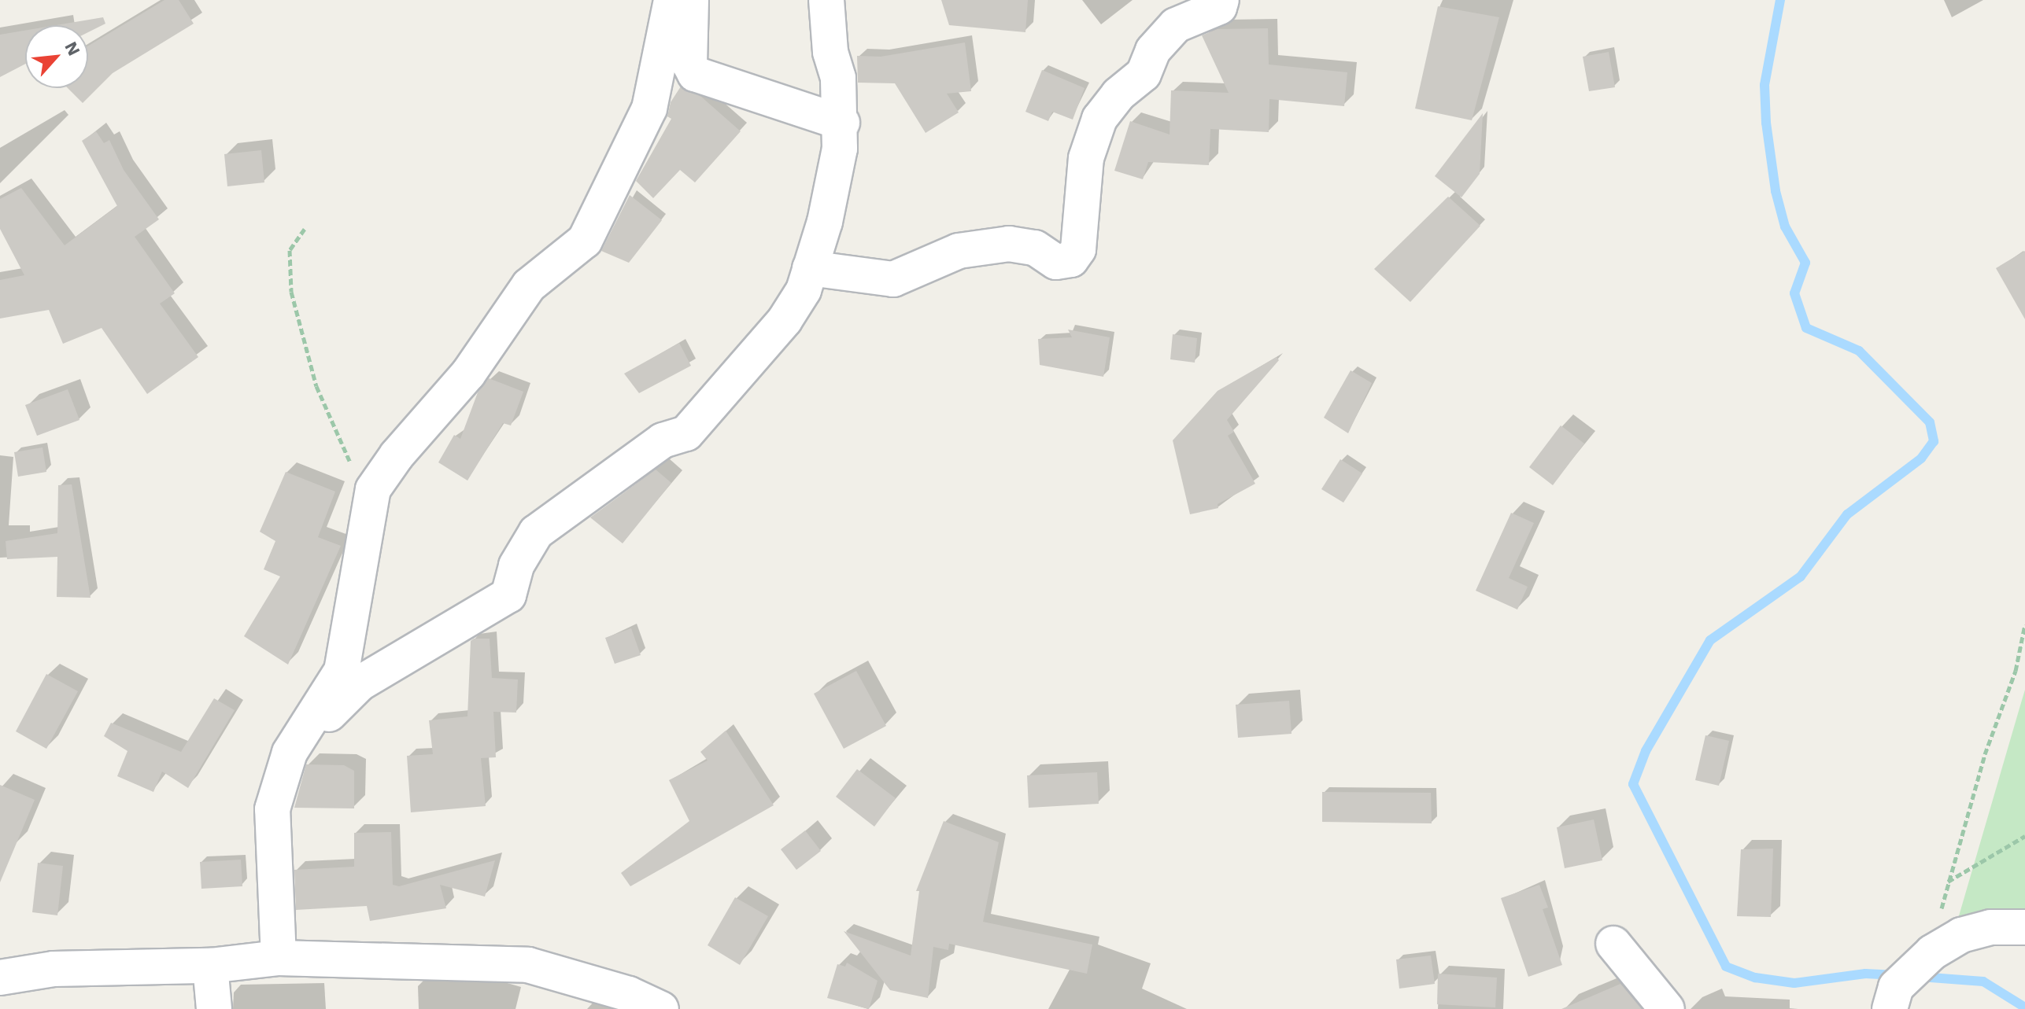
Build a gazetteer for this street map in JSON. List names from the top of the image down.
{
  "north": "top right"
}
